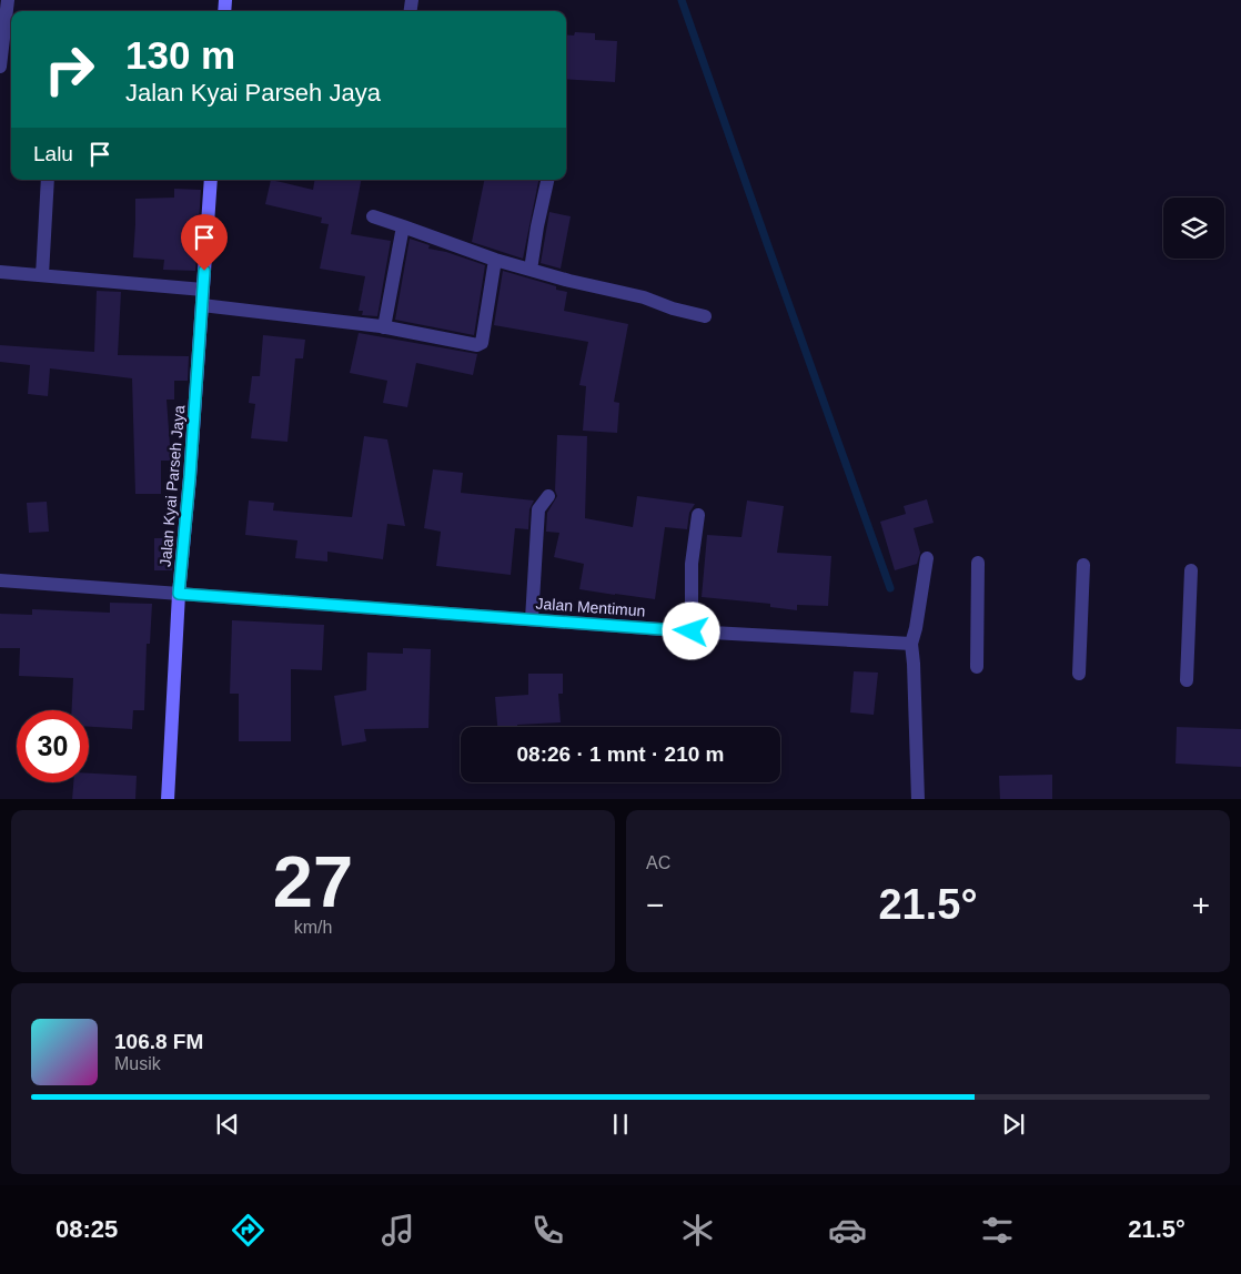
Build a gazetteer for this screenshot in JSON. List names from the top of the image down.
{
  "streets": {
    "main road": ["Jalan Kyai Parseh Jaya"],
    "street": ["Jalan Mentimun"]
  },
  "crossings": [
    ["Jalan Kyai Parseh Jaya", "Jalan Mentimun"]
  ],
  "page": {
    "turn": ["130 m", "Jalan Kyai Parseh Jaya"],
    "then": "Lalu",
    "limit": "30",
    "trip": "08:26 · 1 mnt · 210 m",
    "tile": [
      ["27", "km/h"],
      "AC"
    ],
    "heat": ["−", "21.5°", "+"],
    "song": ["106.8 FM", "Musik"],
    "tabs": ["08:25", "21.5°"]
  }
}
